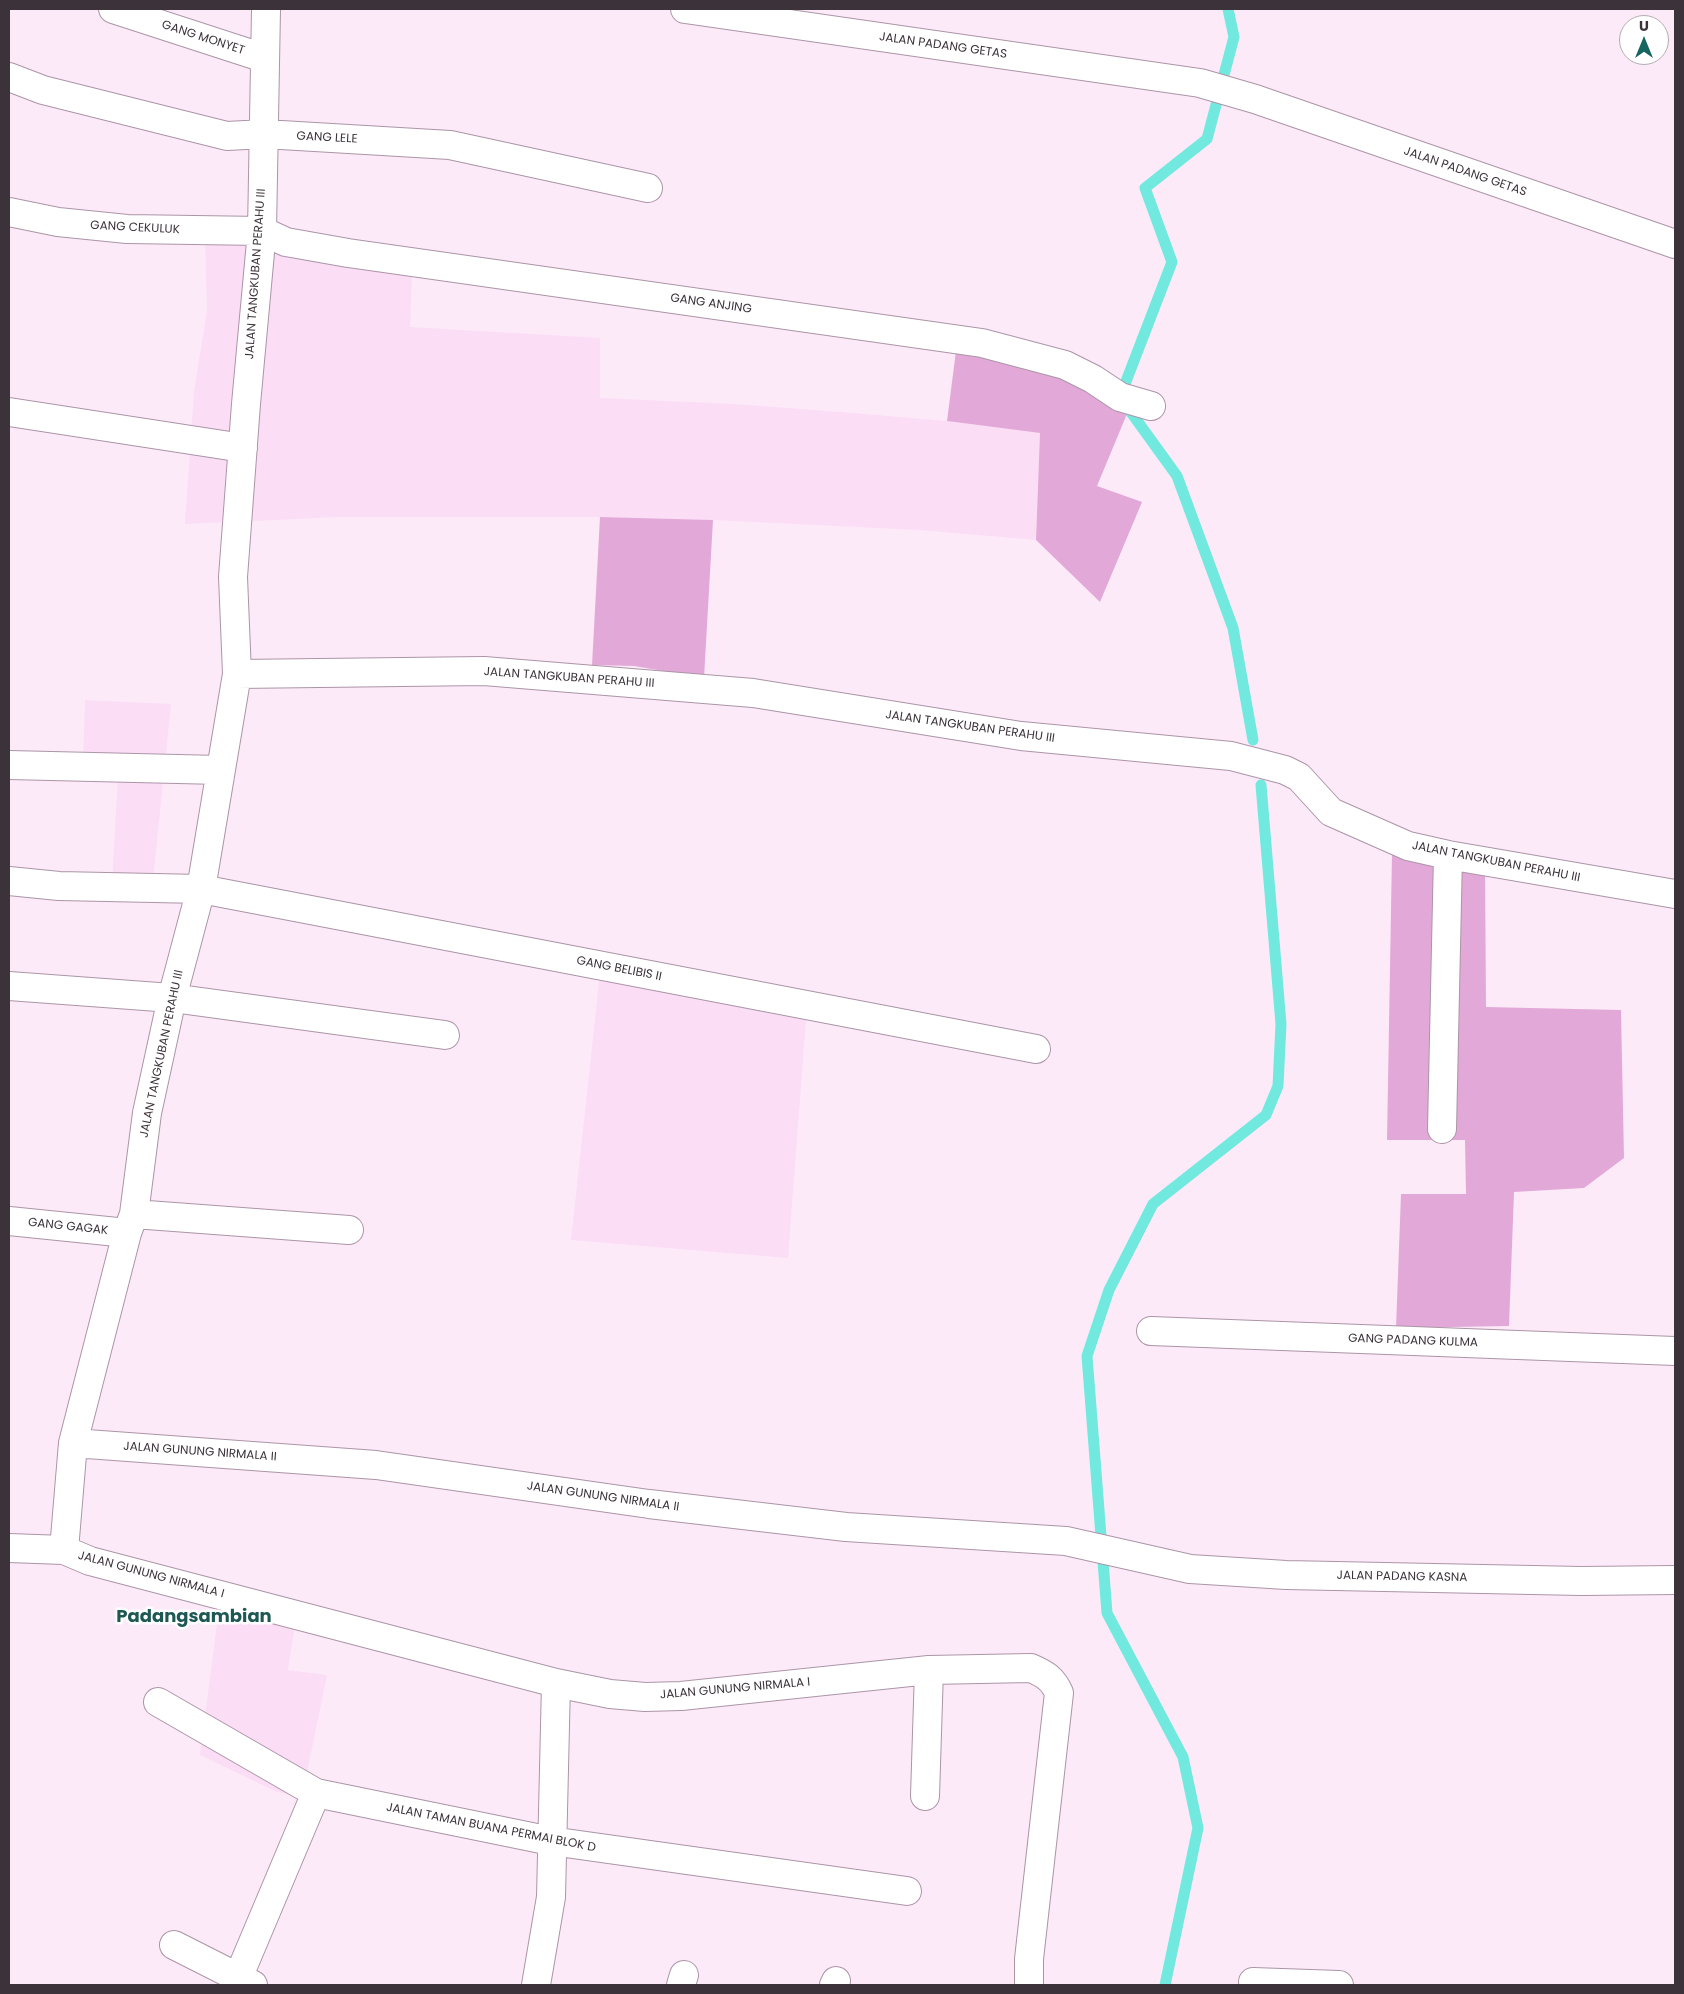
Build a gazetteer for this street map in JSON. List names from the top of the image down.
{
  "streets": {
    "street": [
      "GANG MONYET",
      "JALAN PADANG GETAS",
      "GANG LELE",
      "GANG CEKULUK",
      "JALAN TANGKUBAN PERAHU III",
      "GANG ANJING",
      "GANG BELIBIS II",
      "GANG GAGAK",
      "GANG PADANG KULMA",
      "JALAN GUNUNG NIRMALA II",
      "JALAN GUNUNG NIRMALA I",
      "JALAN PADANG KASNA",
      "JALAN TAMAN BUANA PERMAI BLOK D"
    ]
  },
  "crossings": [
    ["GANG MONYET", "JALAN TANGKUBAN PERAHU III"],
    ["GANG LELE", "JALAN TANGKUBAN PERAHU III"],
    ["GANG CEKULUK", "JALAN TANGKUBAN PERAHU III"],
    ["GANG CEKULUK", "GANG ANJING"],
    ["JALAN TANGKUBAN PERAHU III", "GANG ANJING"],
    ["JALAN TANGKUBAN PERAHU III", "GANG BELIBIS II"],
    ["JALAN TANGKUBAN PERAHU III", "GANG GAGAK"],
    ["JALAN TANGKUBAN PERAHU III", "JALAN GUNUNG NIRMALA II"],
    ["JALAN TANGKUBAN PERAHU III", "JALAN GUNUNG NIRMALA I"],
    ["JALAN GUNUNG NIRMALA II", "JALAN PADANG KASNA"]
  ],
  "districts": ["Padangsambian"],
  "north": "top"
}
